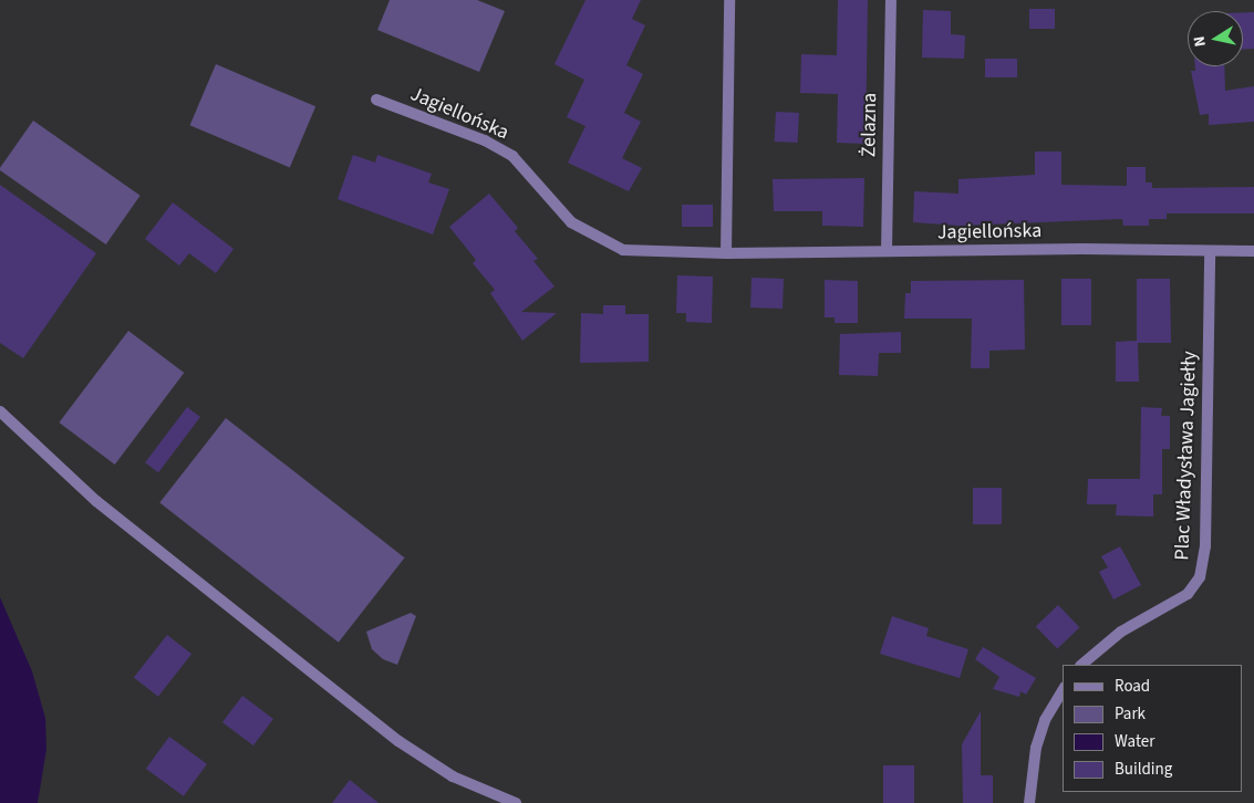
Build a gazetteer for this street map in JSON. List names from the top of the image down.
{
  "streets": {
    "street": ["Jagiellońska", "Żelazna", "Plac Władysława Jagiełły"]
  },
  "crossings": [
    ["Jagiellońska", "Żelazna"],
    ["Jagiellońska", "Plac Władysława Jagiełły"]
  ],
  "legend": [
    "Road",
    "Park",
    "Water",
    "Building"
  ],
  "north": "left"
}
